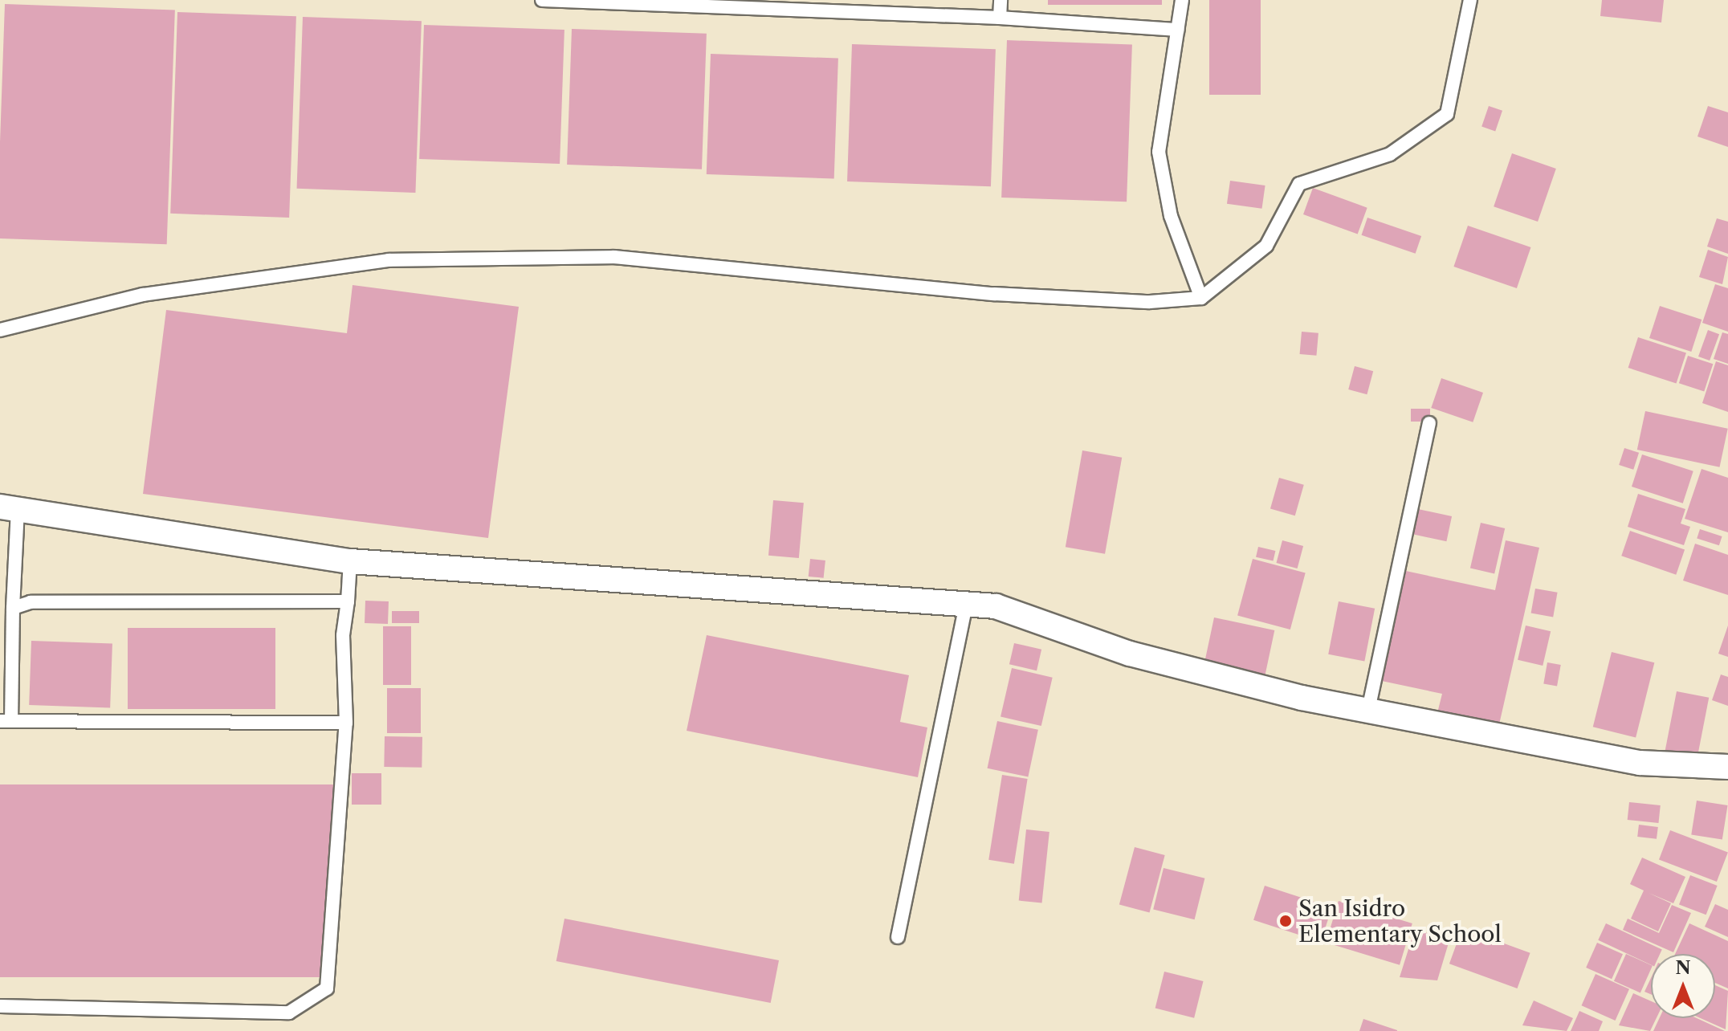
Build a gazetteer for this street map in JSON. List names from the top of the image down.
{
  "places": ["San Isidro Elementary School"],
  "north": "top"
}
